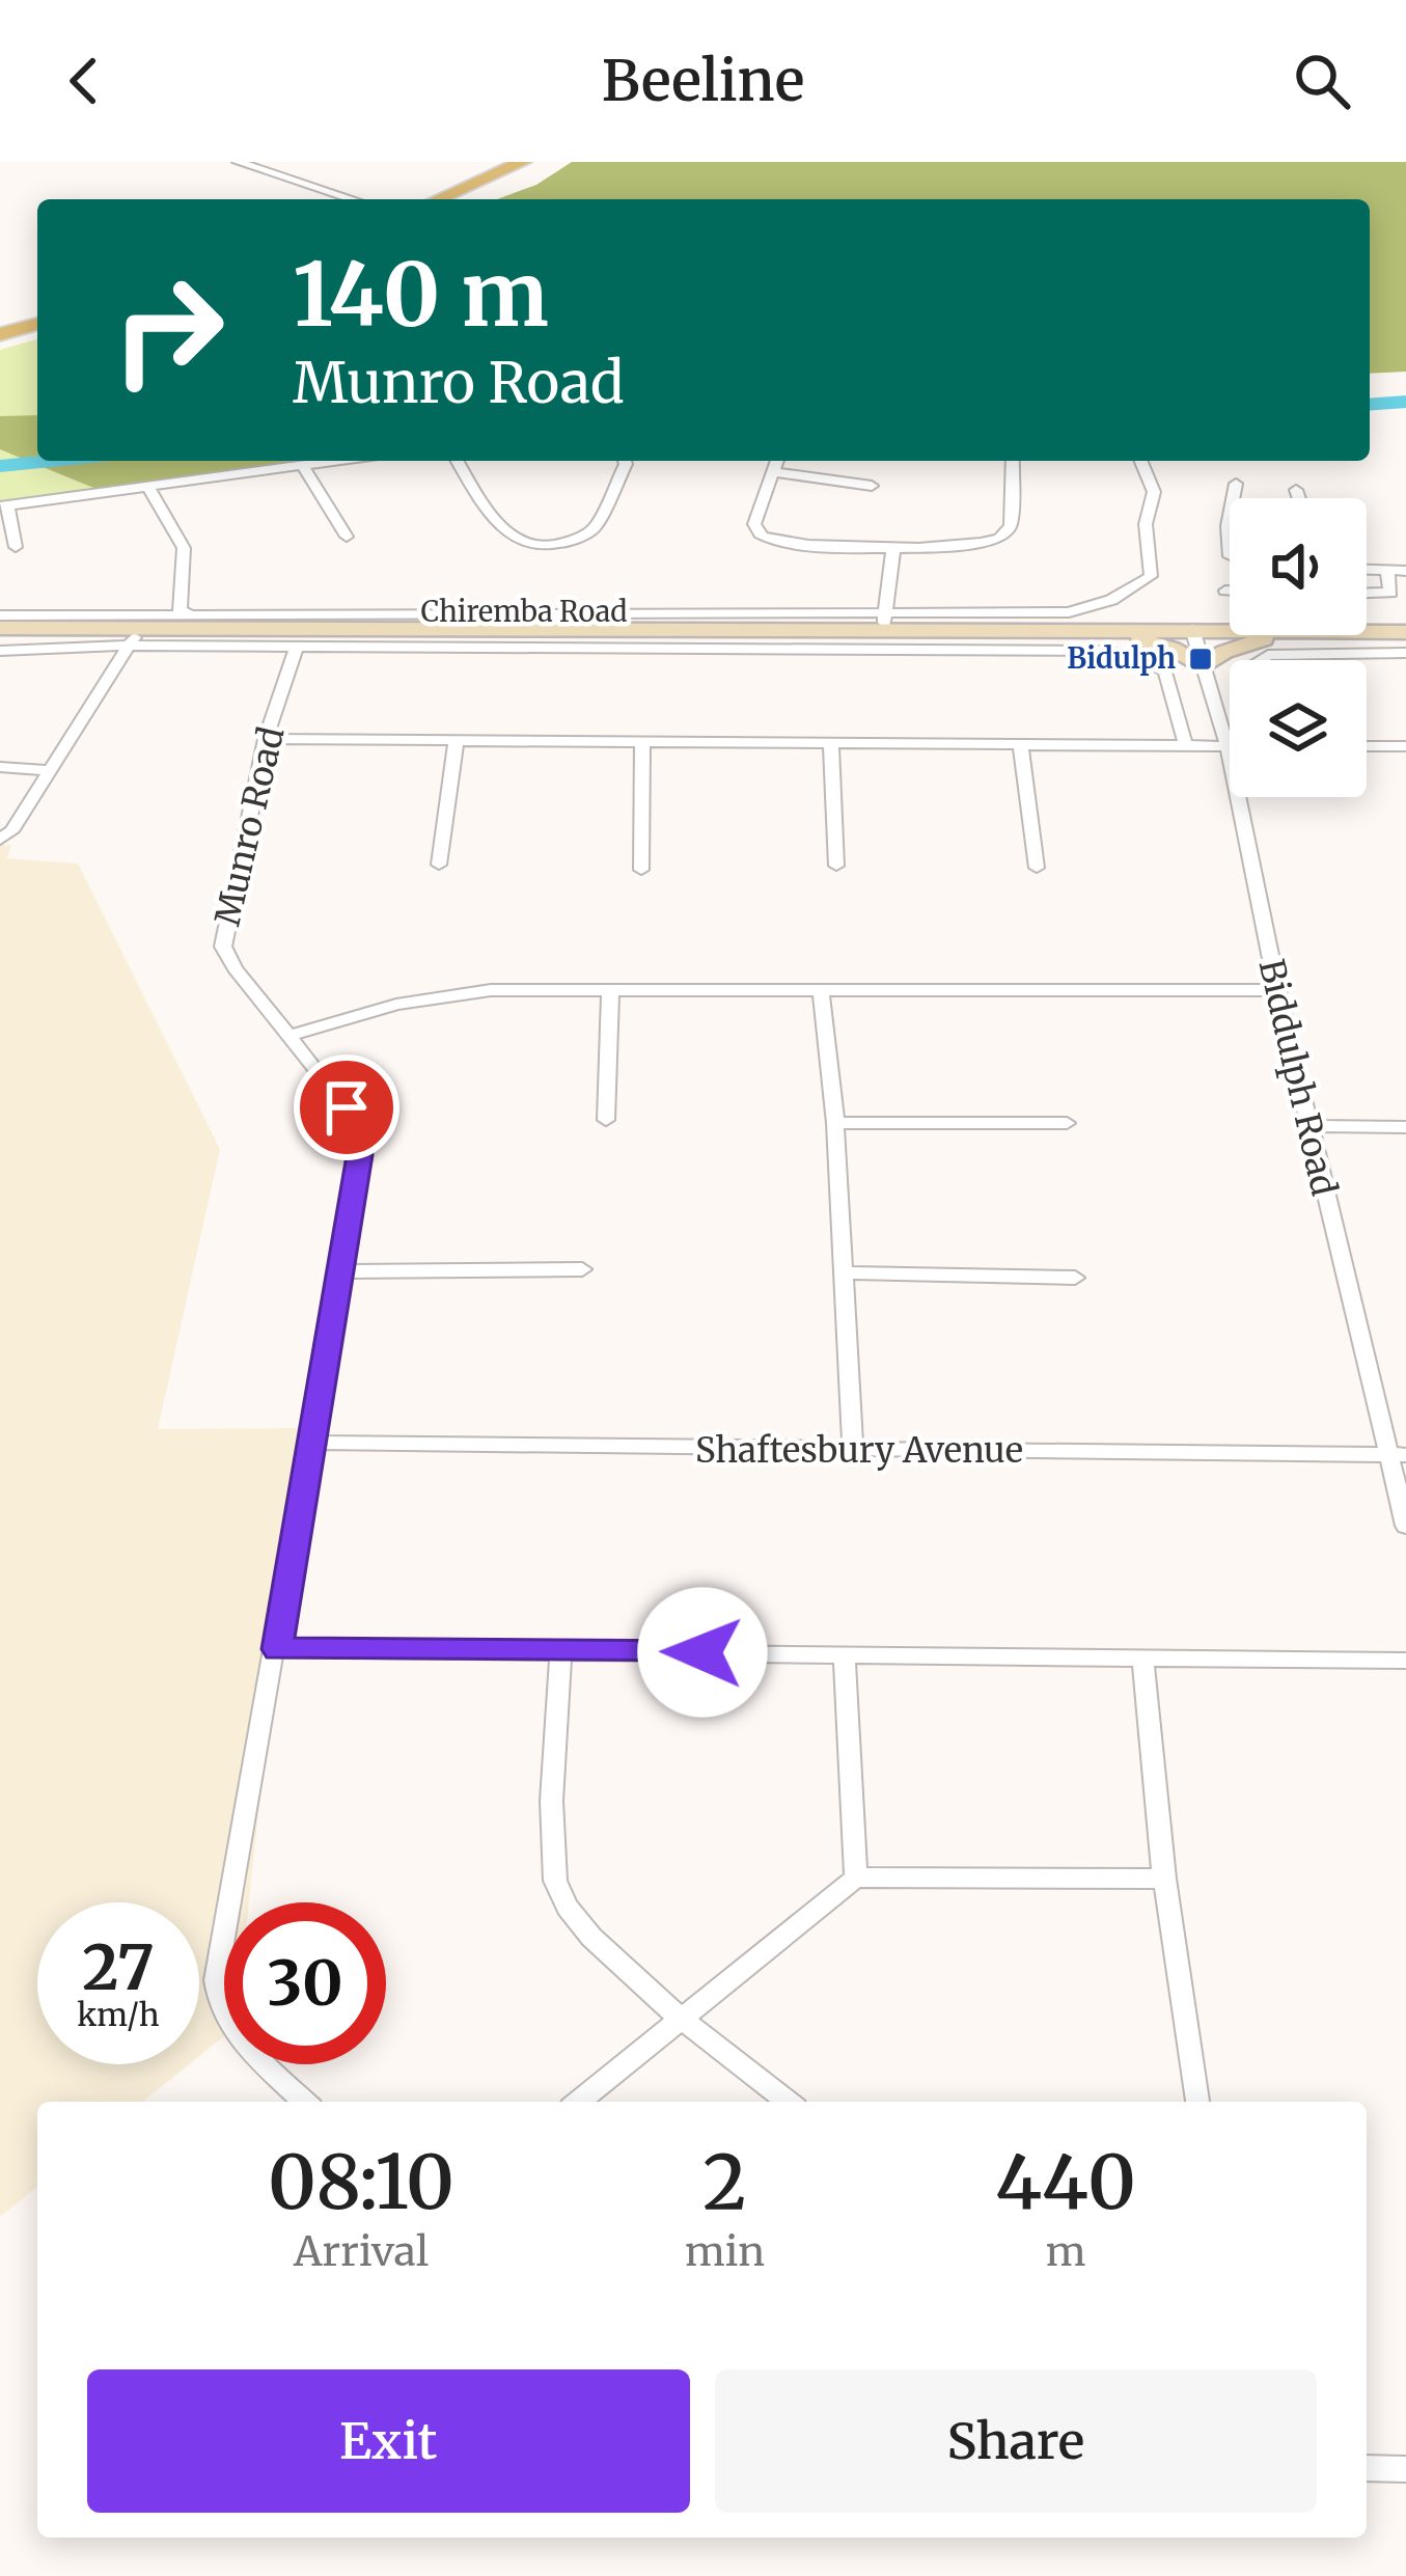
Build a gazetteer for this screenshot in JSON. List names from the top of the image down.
{
  "streets": {
    "main road": ["Chiremba Road"],
    "street": ["Munro Road", "Biddulph Road", "Shaftesbury Avenue"]
  },
  "crossings": [
    ["Chiremba Road", "Biddulph Road"],
    ["Munro Road", "Shaftesbury Avenue"],
    ["Biddulph Road", "Shaftesbury Avenue"]
  ],
  "places": {
    "transit": ["Bidulph"]
  },
  "page": {
    "header": "Beeline",
    "turn": ["140 m", "Munro Road"],
    "speed": "27 km/h",
    "limit": "30",
    "eta": [
      "08:10",
      "Arrival",
      "2",
      "min",
      "440",
      "m"
    ],
    "buttons": ["Exit", "Share"]
  }
}
